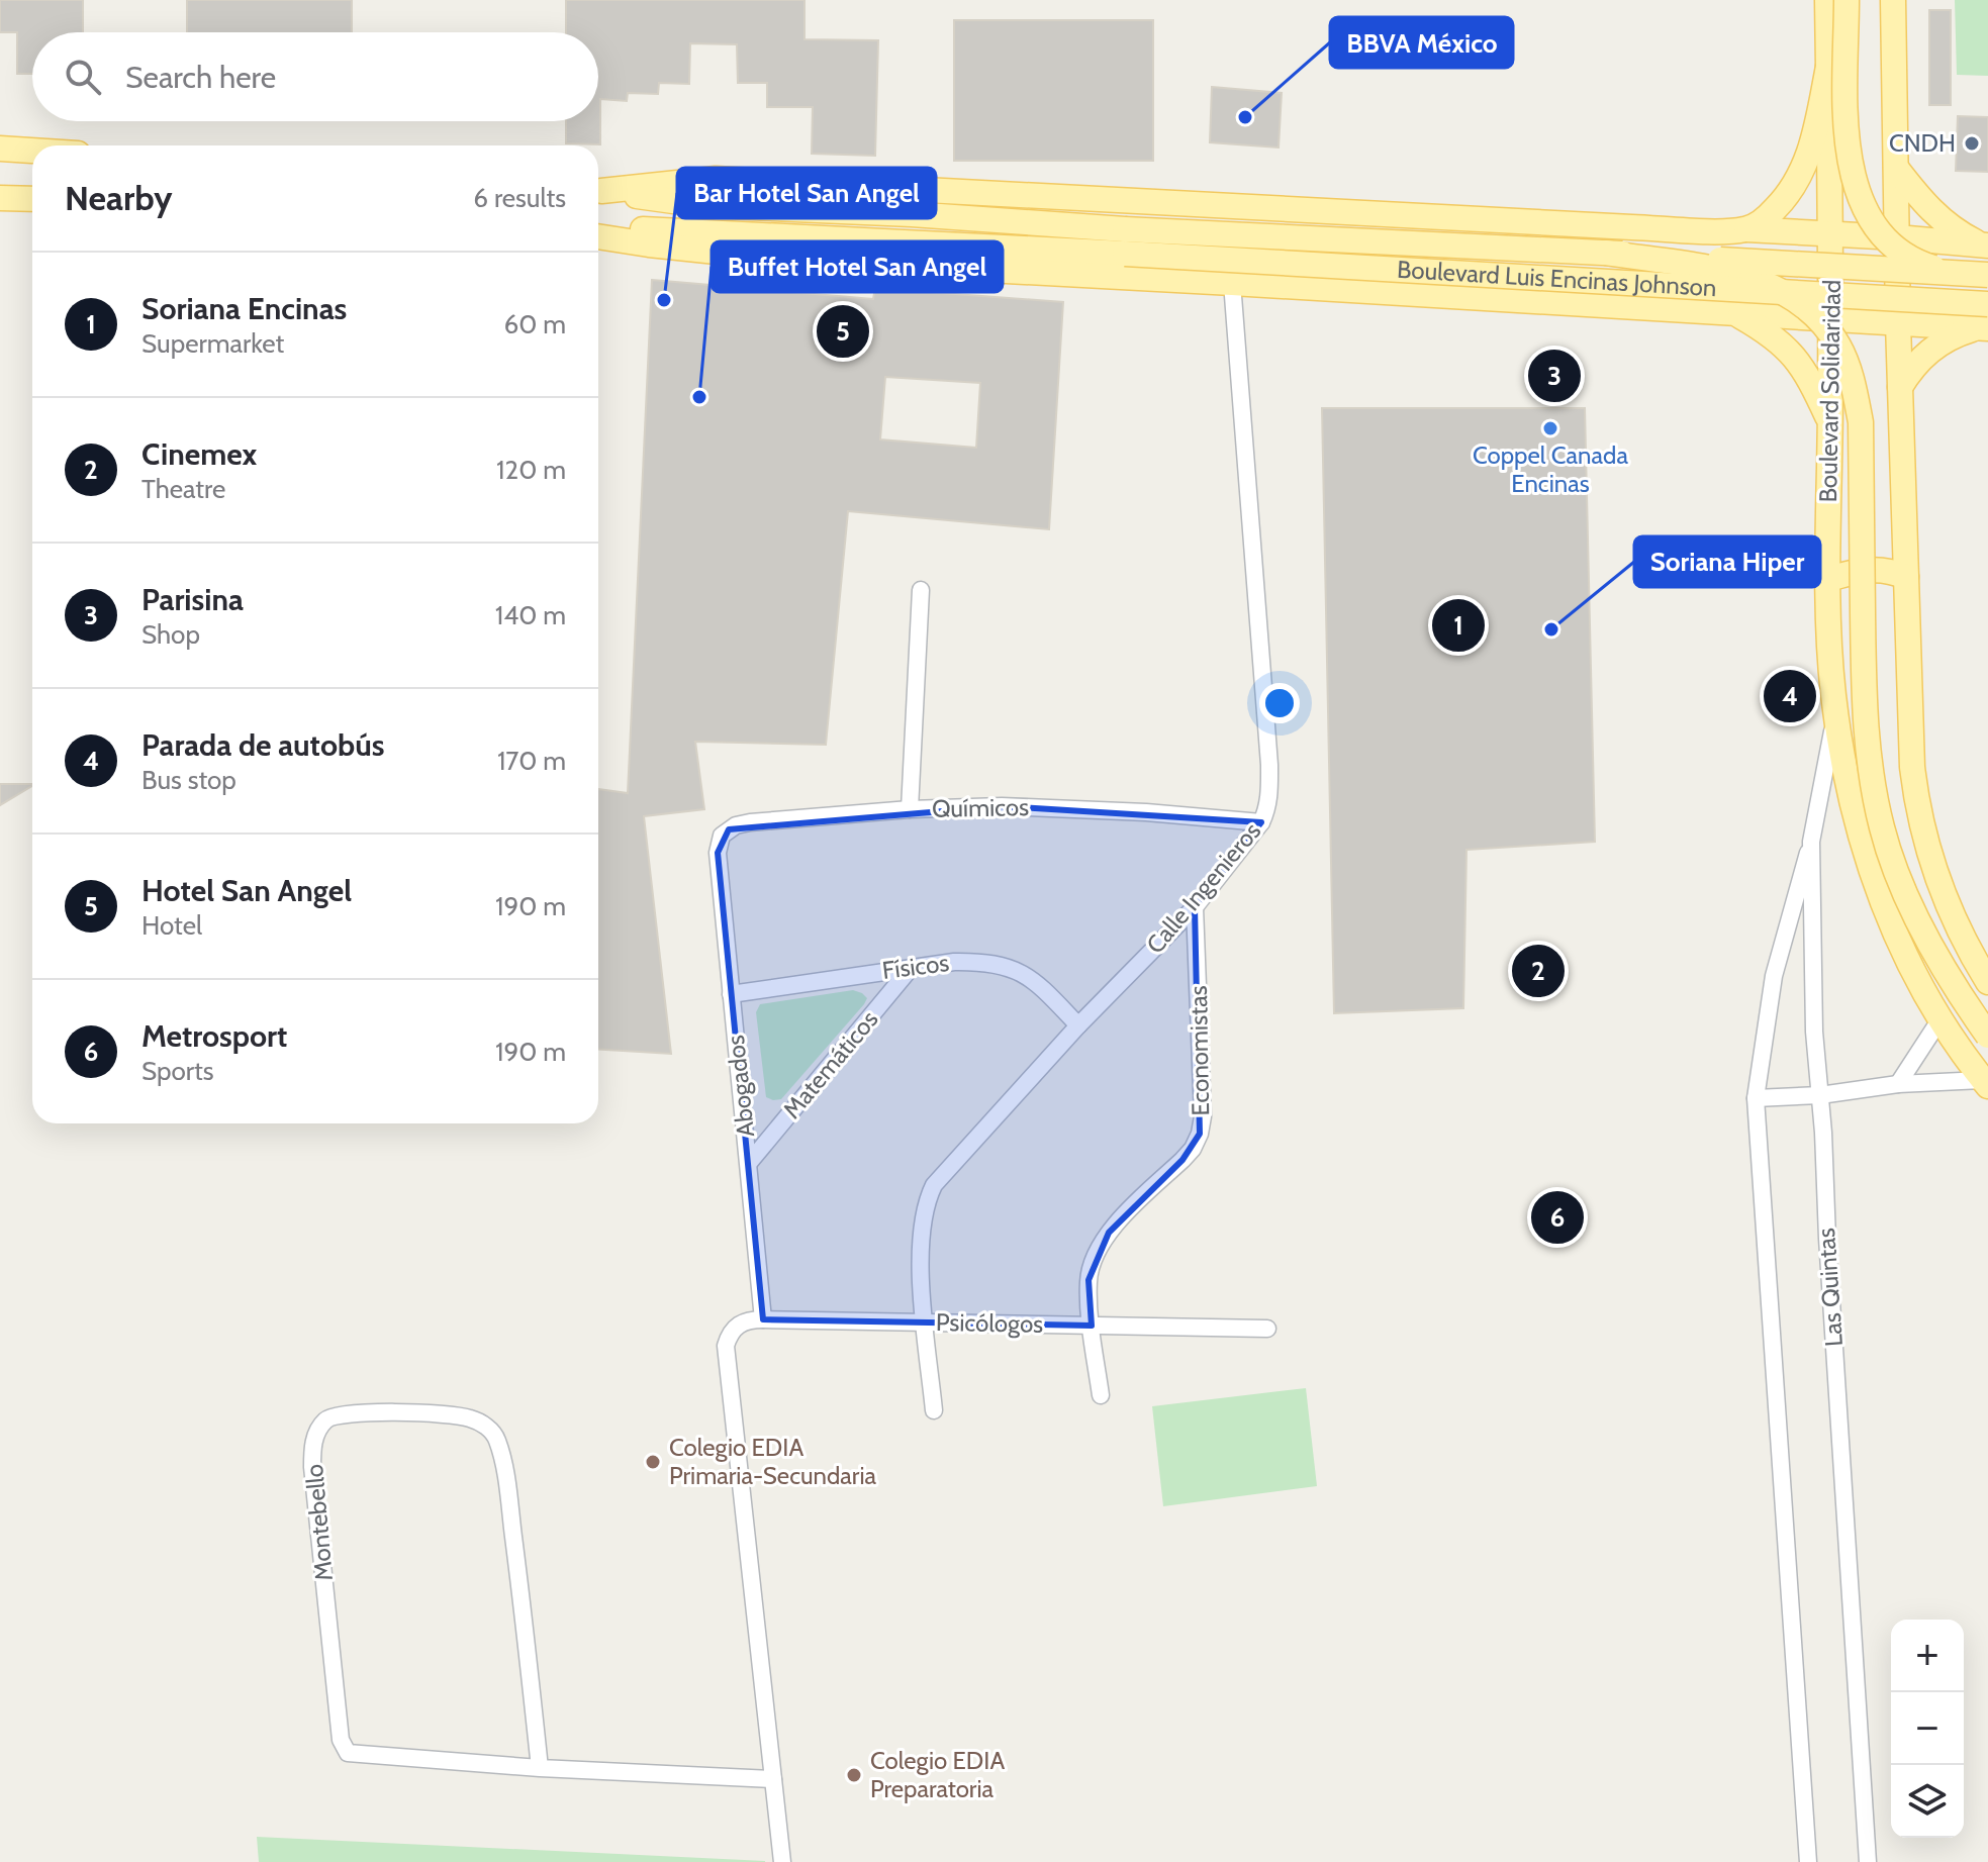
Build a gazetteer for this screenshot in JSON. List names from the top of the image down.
{
  "streets": {
    "main road": ["Boulevard Luis Encinas Johnson", "Boulevard Solidaridad"],
    "street": [
      "Químicos",
      "Calle Ingenieros",
      "Físicos",
      "Economistas",
      "Matemáticos",
      "Abogados",
      "Las Quintas",
      "Psicólogos",
      "Montebello"
    ]
  },
  "crossings": [
    ["Boulevard Solidaridad", "Las Quintas"],
    ["Químicos", "Calle Ingenieros"],
    ["Químicos", "Abogados"],
    ["Calle Ingenieros", "Físicos"],
    ["Calle Ingenieros", "Economistas"],
    ["Calle Ingenieros", "Psicólogos"],
    ["Físicos", "Matemáticos"],
    ["Físicos", "Abogados"],
    ["Economistas", "Psicólogos"],
    ["Matemáticos", "Abogados"],
    ["Abogados", "Psicólogos"],
    ["Psicólogos", "Montebello"]
  ],
  "places": [
    "BBVA México",
    "CNDH",
    "Bar Hotel San Angel",
    "Buffet Hotel San Angel",
    "Coppel Canada Encinas",
    "Soriana Hiper",
    "Colegio EDIA Primaria-Secundaria",
    "Colegio EDIA Preparatoria"
  ],
  "page": {
    "search": "Search here",
    "heading": ["Nearby", "6 results"],
    "list": [
      {
        "mark": "1",
        "name": "Soriana Encinas",
        "note": "Supermarket",
        "value": "60 m"
      },
      {
        "mark": "2",
        "name": "Cinemex",
        "note": "Theatre",
        "value": "120 m"
      },
      {
        "mark": "3",
        "name": "Parisina",
        "note": "Shop",
        "value": "140 m"
      },
      {
        "mark": "4",
        "name": "Parada de autobús",
        "note": "Bus stop",
        "value": "170 m"
      },
      {
        "mark": "5",
        "name": "Hotel San Angel",
        "note": "Hotel",
        "value": "190 m"
      },
      {
        "mark": "6",
        "name": "Metrosport",
        "note": "Sports",
        "value": "190 m"
      }
    ],
    "pins": [
      "5",
      "3",
      "1",
      "4",
      "2",
      "6"
    ],
    "map_buttons": ["+", "−"]
  }
}
